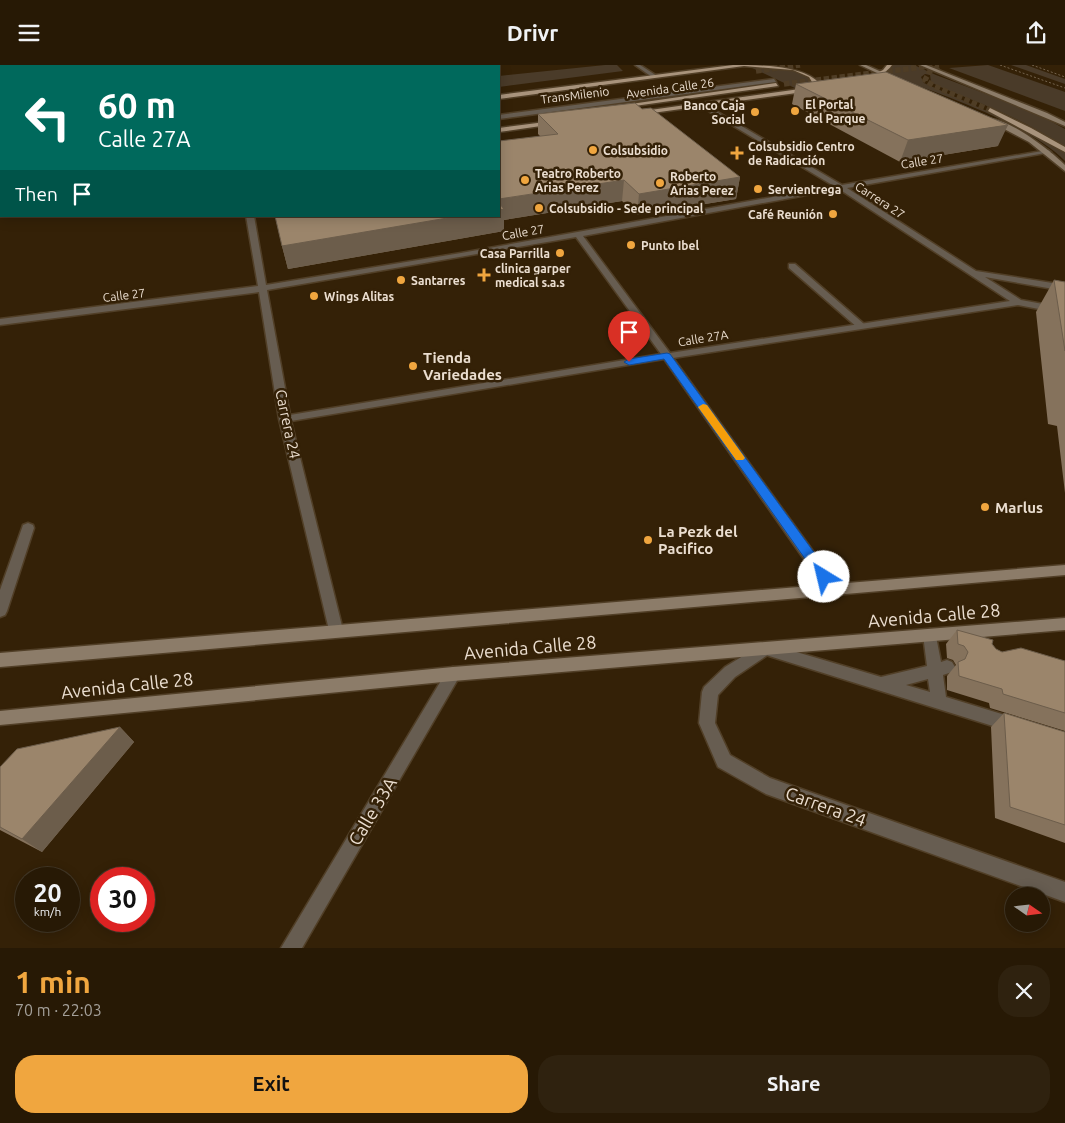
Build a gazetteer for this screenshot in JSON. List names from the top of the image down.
{
  "streets": {
    "main road": ["Avenida Calle 26", "Avenida Calle 28"],
    "street": [
      "TransMilenio",
      "Calle 27",
      "Carrera 27",
      "Calle 27A",
      "Carrera 24",
      "Calle 33A"
    ]
  },
  "crossings": [
    ["Calle 27", "Carrera 27"],
    ["Calle 27", "Carrera 24"],
    ["Carrera 27", "Calle 27A"],
    ["Calle 27A", "Carrera 24"],
    ["Carrera 24", "Avenida Calle 28"],
    ["Avenida Calle 28", "Calle 33A"]
  ],
  "places": {
    "other": [
      "El Portal del Parque",
      "Banco Caja Social",
      "Colsubsidio",
      "Teatro Roberto Arias Perez",
      "Roberto Arias Perez",
      "Servientrega",
      "Colsubsidio - Sede principal",
      "Café Reunión",
      "Punto Ibel",
      "Casa Parrilla",
      "Santarres",
      "Wings Alitas",
      "Tienda Variedades",
      "Marlus",
      "La Pezk del Pacifico"
    ],
    "health": ["Colsubsidio Centro de Radicación", "clinica garper medical s.a.s"]
  },
  "north": "right",
  "page": {
    "header": "Drivr",
    "turn": ["60 m", "Calle 27A"],
    "then": "Then",
    "speed": "20 km/h",
    "limit": "30",
    "heading": ["1 min", "70 m · 22:03"],
    "buttons": ["Exit", "Share"]
  }
}
